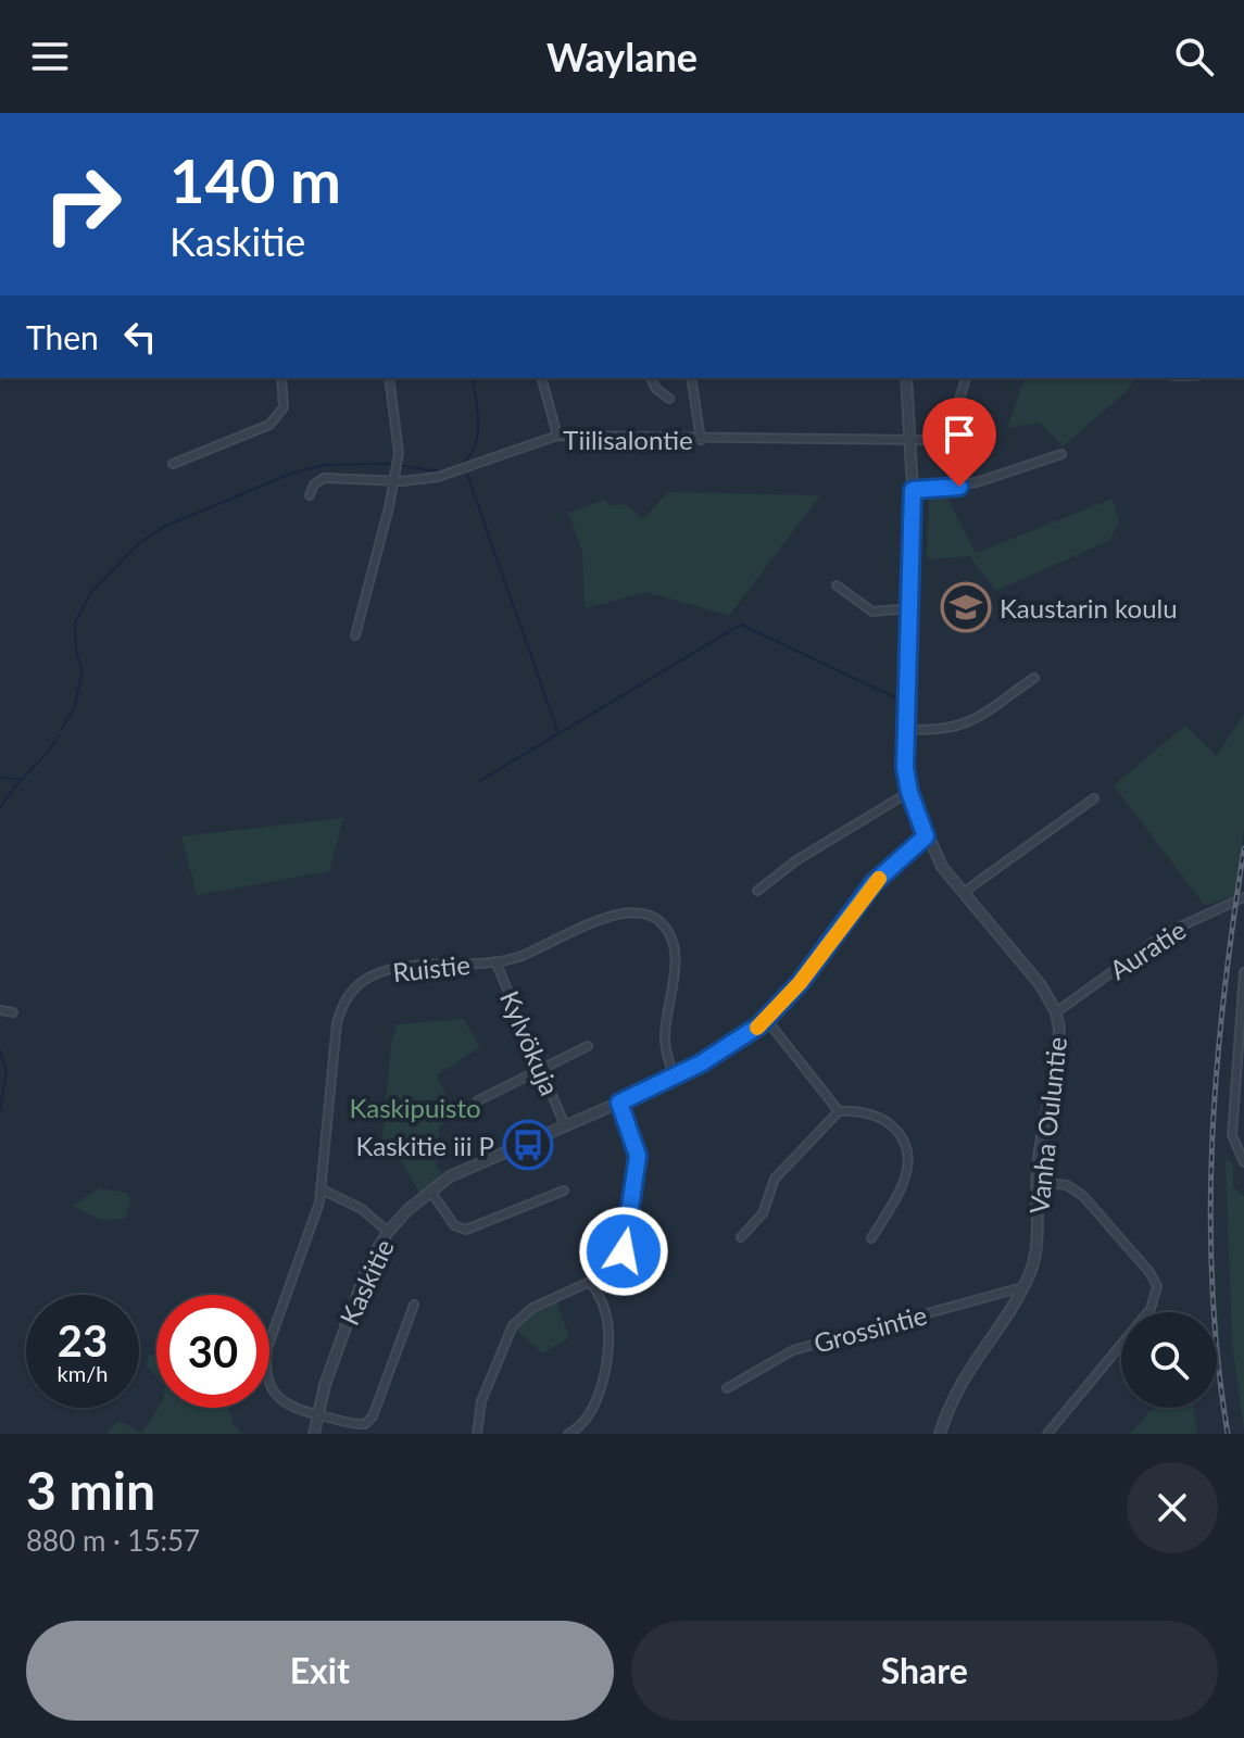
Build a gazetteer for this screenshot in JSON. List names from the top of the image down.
{
  "streets": {
    "street": [
      "Tiilisalontie",
      "Auratie",
      "Ruistie",
      "Kylvökuja",
      "Vanha Ouluntie",
      "Kaskitie",
      "Grossintie"
    ]
  },
  "crossings": [
    ["Tiilisalontie", "Vanha Ouluntie"],
    ["Auratie", "Vanha Ouluntie"],
    ["Ruistie", "Kylvökuja"],
    ["Ruistie", "Kaskitie"],
    ["Kylvökuja", "Kaskitie"],
    ["Vanha Ouluntie", "Kaskitie"],
    ["Vanha Ouluntie", "Grossintie"]
  ],
  "parks": ["Kaskipuisto"],
  "places": {
    "school or university": ["Kaustarin koulu"],
    "bus stop": ["Kaskitie iii P"]
  },
  "page": {
    "header": "Waylane",
    "turn": ["140 m", "Kaskitie"],
    "then": "Then",
    "speed": "23 km/h",
    "limit": "30",
    "heading": ["3 min", "880 m · 15:57"],
    "buttons": ["Exit", "Share"]
  }
}
